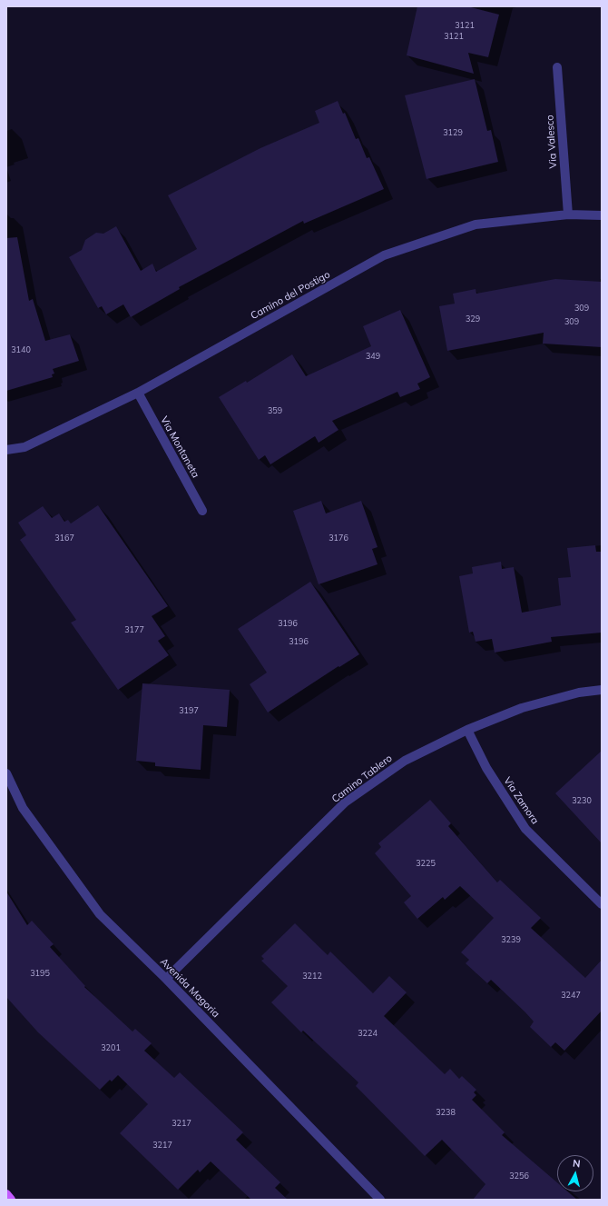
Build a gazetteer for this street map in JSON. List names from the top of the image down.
{
  "streets": {
    "street": [
      "Via Valesco",
      "Camino del Postigo",
      "Via Montaneta",
      "Camino Tablero",
      "Via Zamora",
      "Avenida Magoria"
    ]
  },
  "crossings": [
    ["Via Valesco", "Camino del Postigo"],
    ["Camino del Postigo", "Via Montaneta"],
    ["Camino Tablero", "Via Zamora"],
    ["Camino Tablero", "Avenida Magoria"]
  ],
  "house_numbers": [
    "3121",
    "3121",
    "3129",
    "309",
    "329",
    "309",
    "3140",
    "349",
    "359",
    "3167",
    "3176",
    "3196",
    "3177",
    "3196",
    "3197",
    "3230",
    "3225",
    "3239",
    "3195",
    "3212",
    "3247",
    "3224",
    "3201",
    "3238",
    "3217",
    "3217",
    "3256"
  ],
  "north": "top"
}
